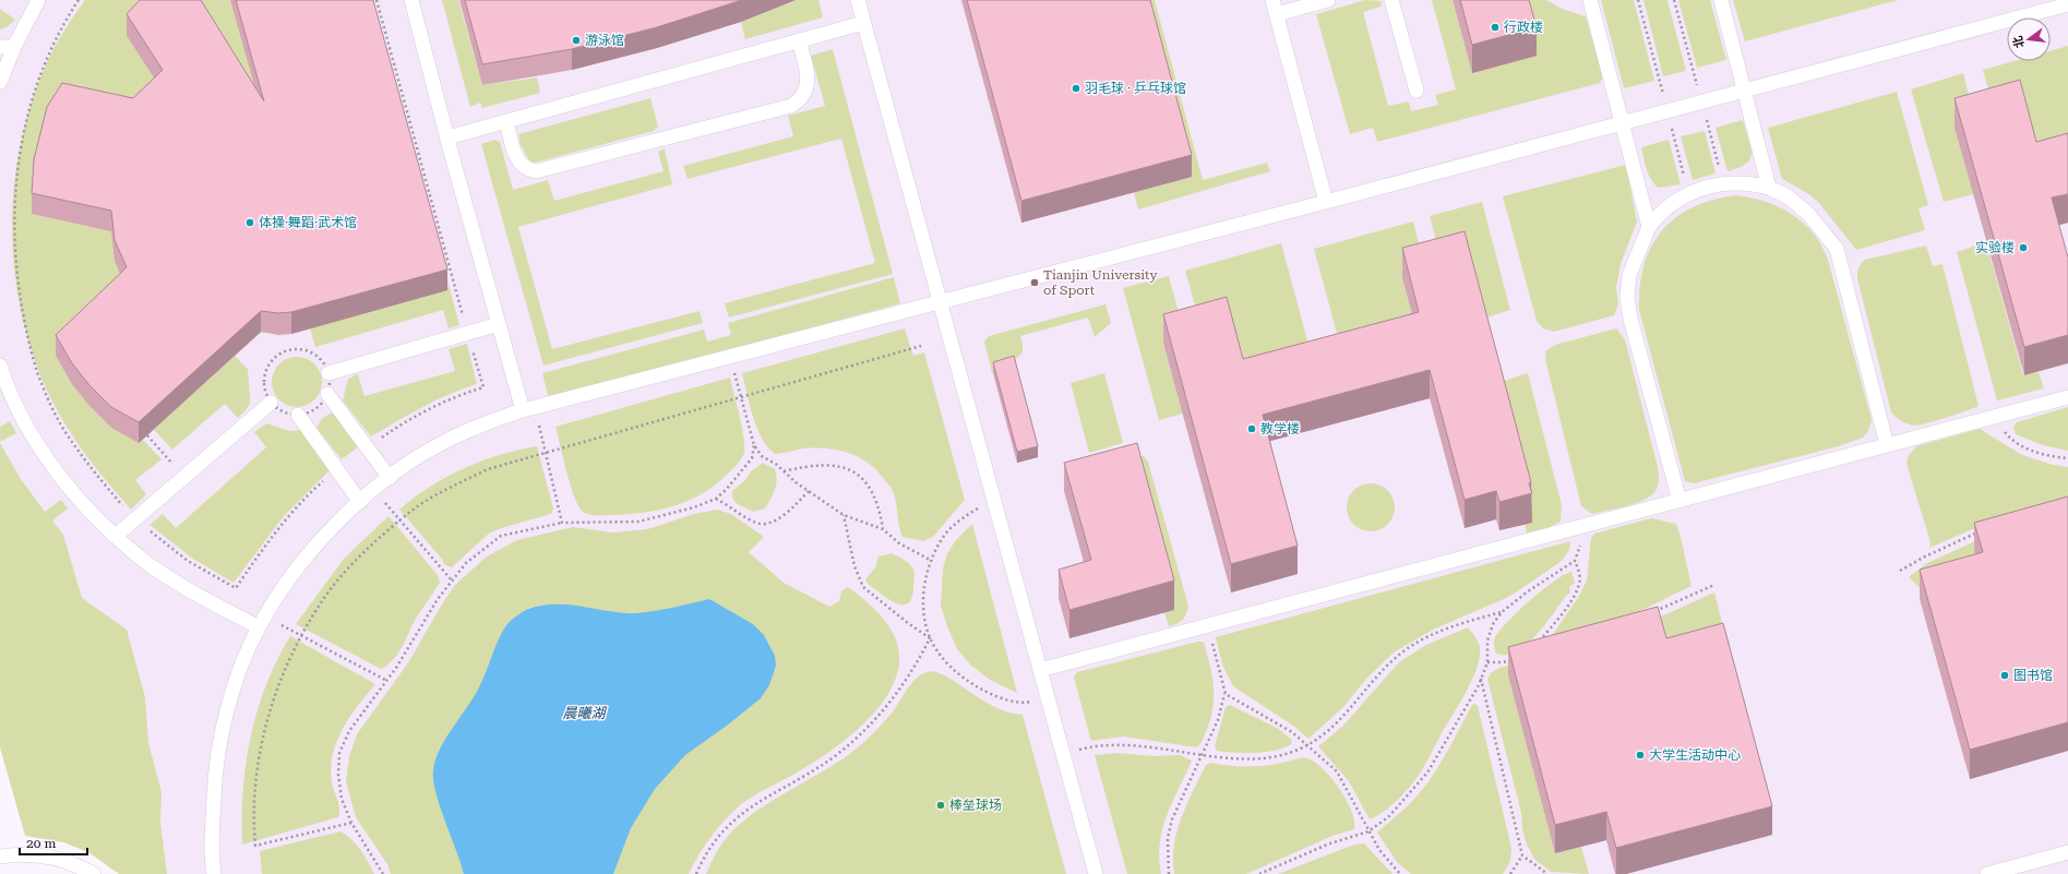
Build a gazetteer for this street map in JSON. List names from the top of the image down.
{
  "water": ["晨曦湖"],
  "places": [
    "行政楼",
    "游泳馆",
    "羽毛球 · 乒乓球馆",
    "体操·舞蹈·武术馆",
    "实验楼",
    "Tianjin University of Sport",
    "教学楼",
    "图书馆",
    "大学生活动中心",
    "棒垒球场"
  ],
  "scale_bar": "20 m",
  "north": "left"
}
